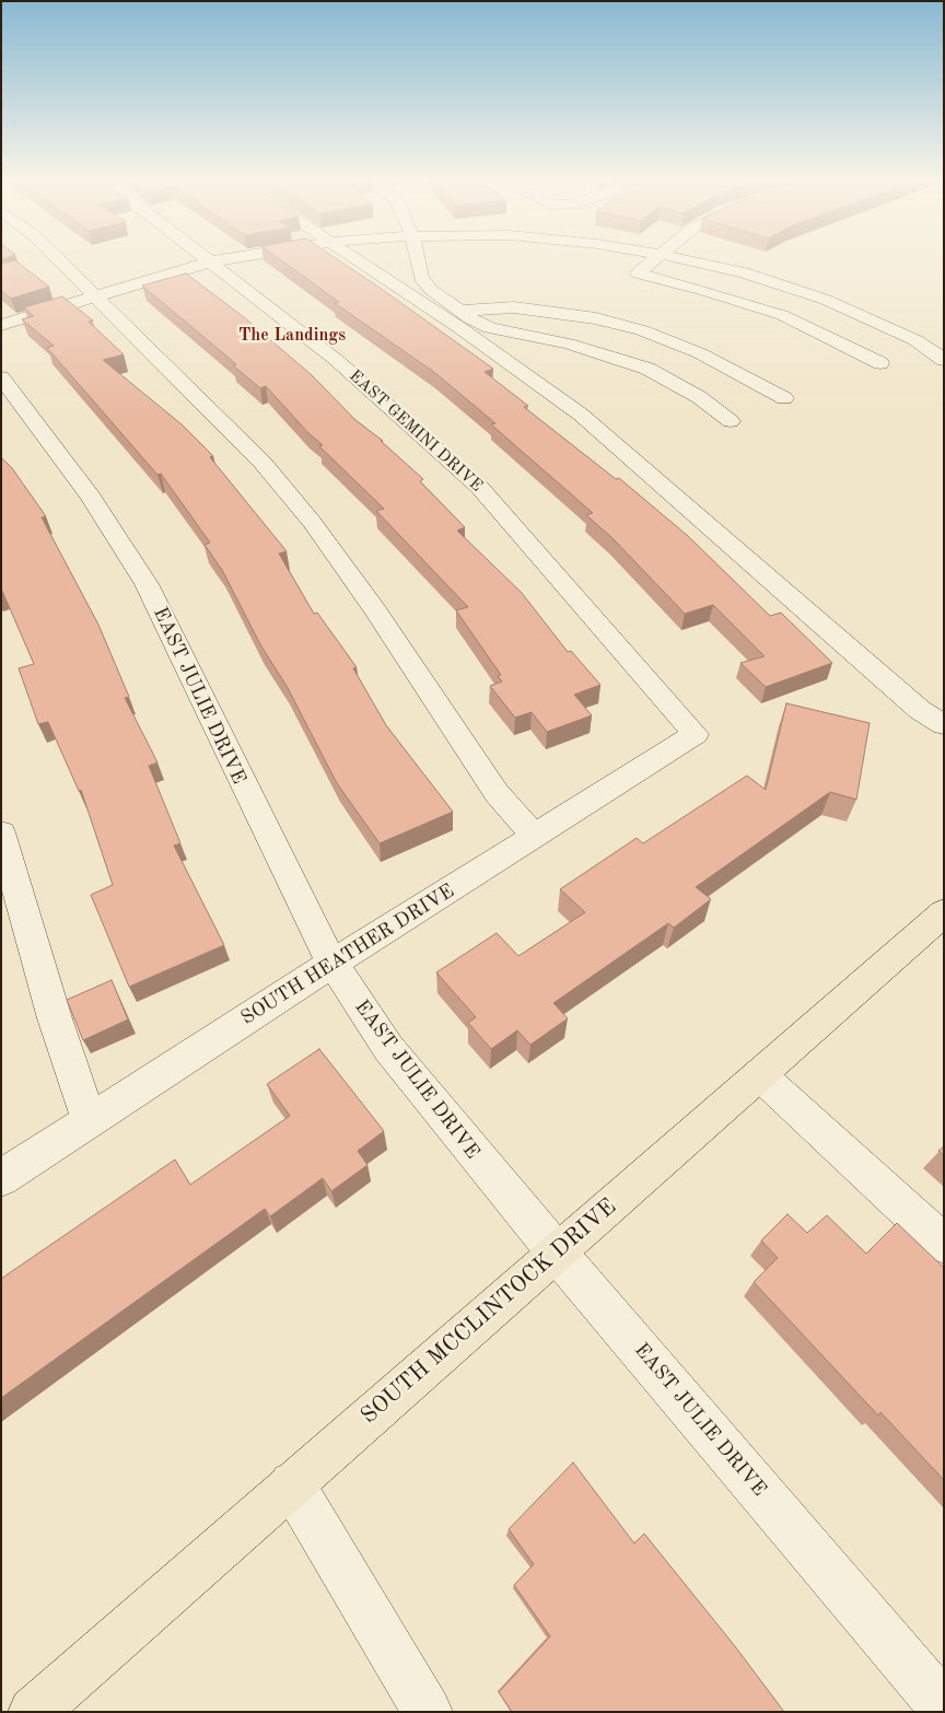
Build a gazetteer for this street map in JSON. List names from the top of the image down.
{
  "streets": {
    "main road": ["SOUTH MCCLINTOCK DRIVE"],
    "street": ["EAST GEMINI DRIVE", "EAST JULIE DRIVE", "SOUTH HEATHER DRIVE"]
  },
  "crossings": [
    ["EAST GEMINI DRIVE", "SOUTH HEATHER DRIVE"],
    ["EAST JULIE DRIVE", "SOUTH HEATHER DRIVE"],
    ["EAST JULIE DRIVE", "SOUTH MCCLINTOCK DRIVE"]
  ],
  "districts": ["The Landings"]
}
